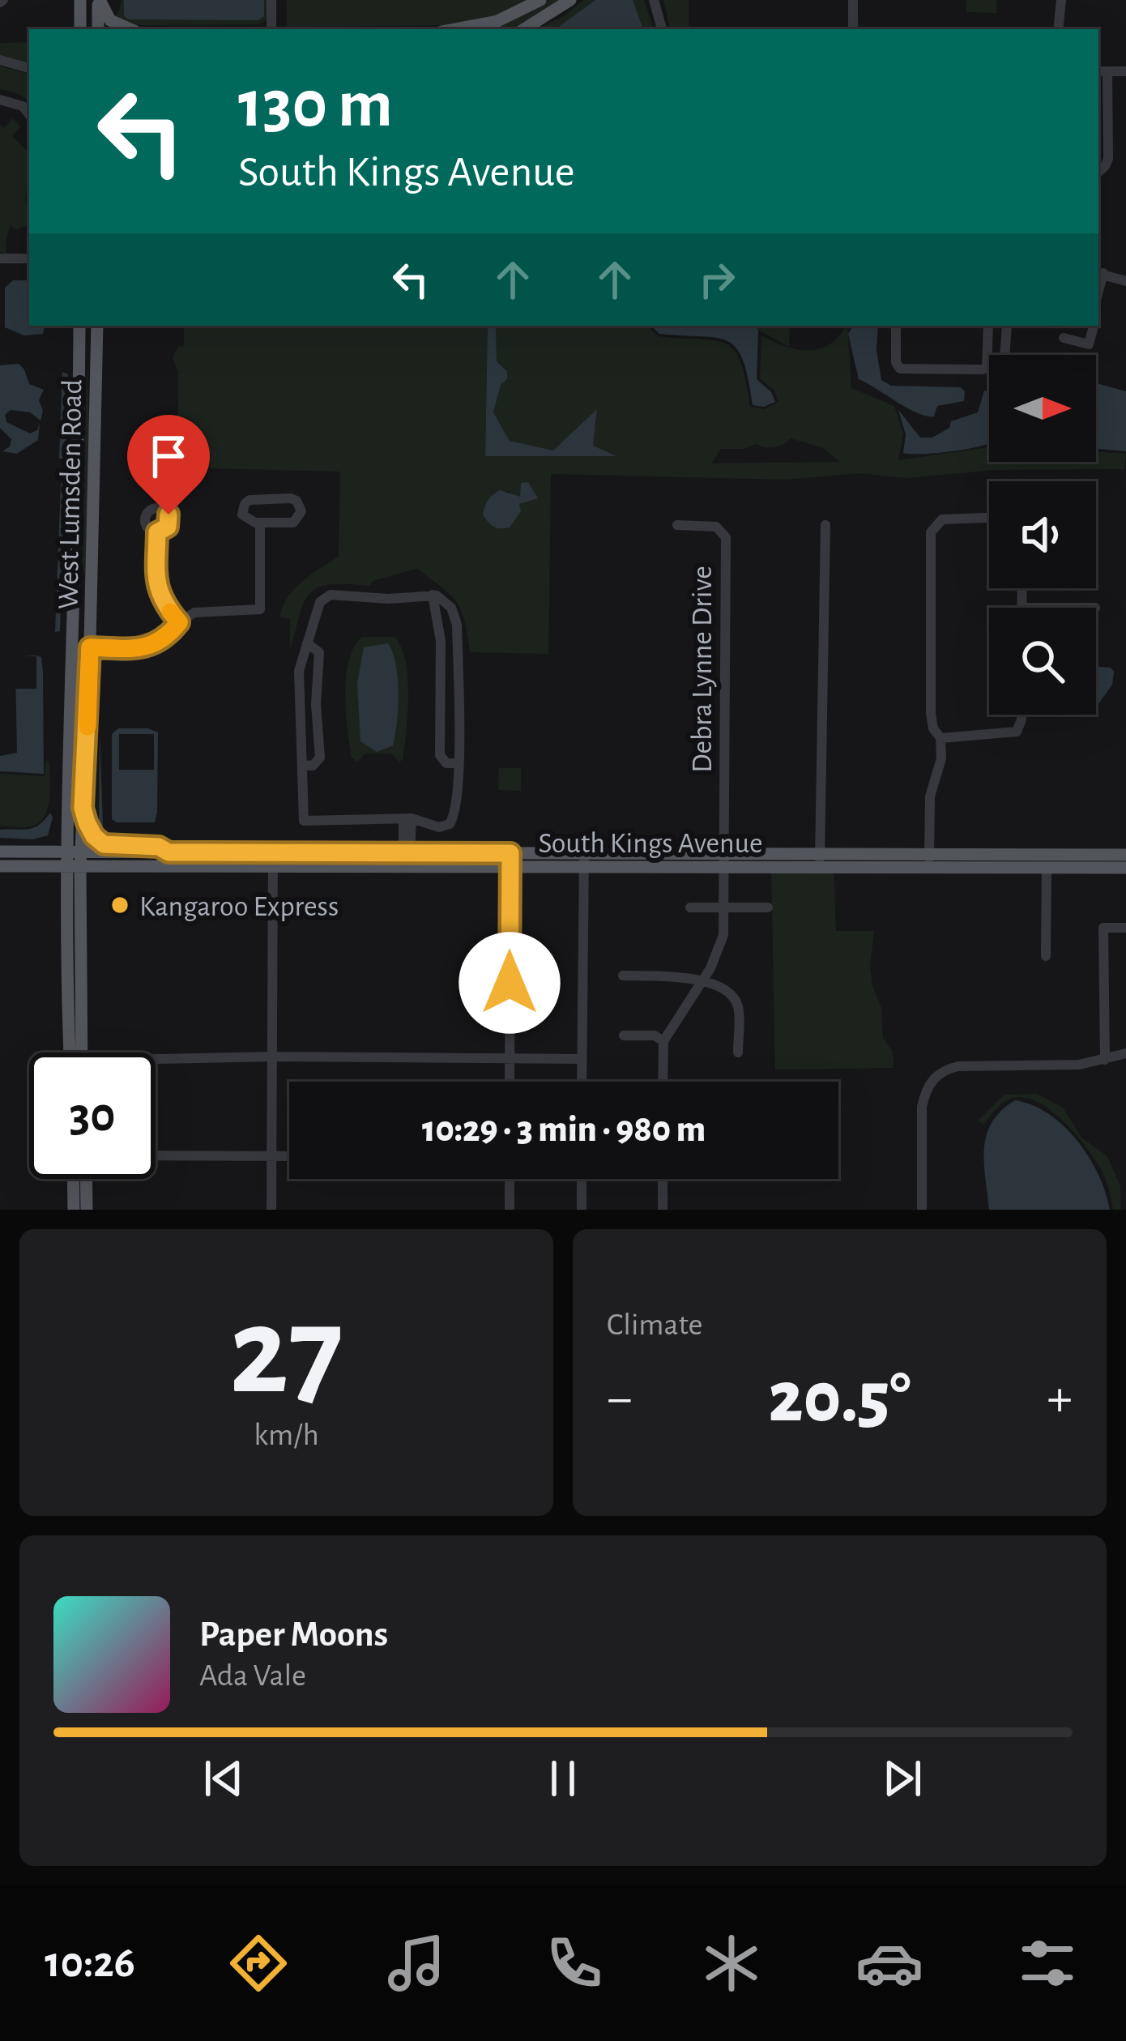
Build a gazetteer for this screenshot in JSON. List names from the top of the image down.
{
  "streets": {
    "main road": ["West Lumsden Road", "South Kings Avenue"],
    "street": ["Debra Lynne Drive"]
  },
  "crossings": [
    ["West Lumsden Road", "South Kings Avenue"],
    ["Debra Lynne Drive", "South Kings Avenue"]
  ],
  "places": ["Kangaroo Express"],
  "north": "right",
  "page": {
    "turn": ["130 m", "South Kings Avenue"],
    "limit": "30",
    "trip": "10:29 · 3 min · 980 m",
    "tile": [
      ["27", "km/h"],
      "Climate"
    ],
    "heat": ["−", "20.5°", "+"],
    "song": ["Paper Moons", "Ada Vale"],
    "tabs": "10:26"
  }
}
